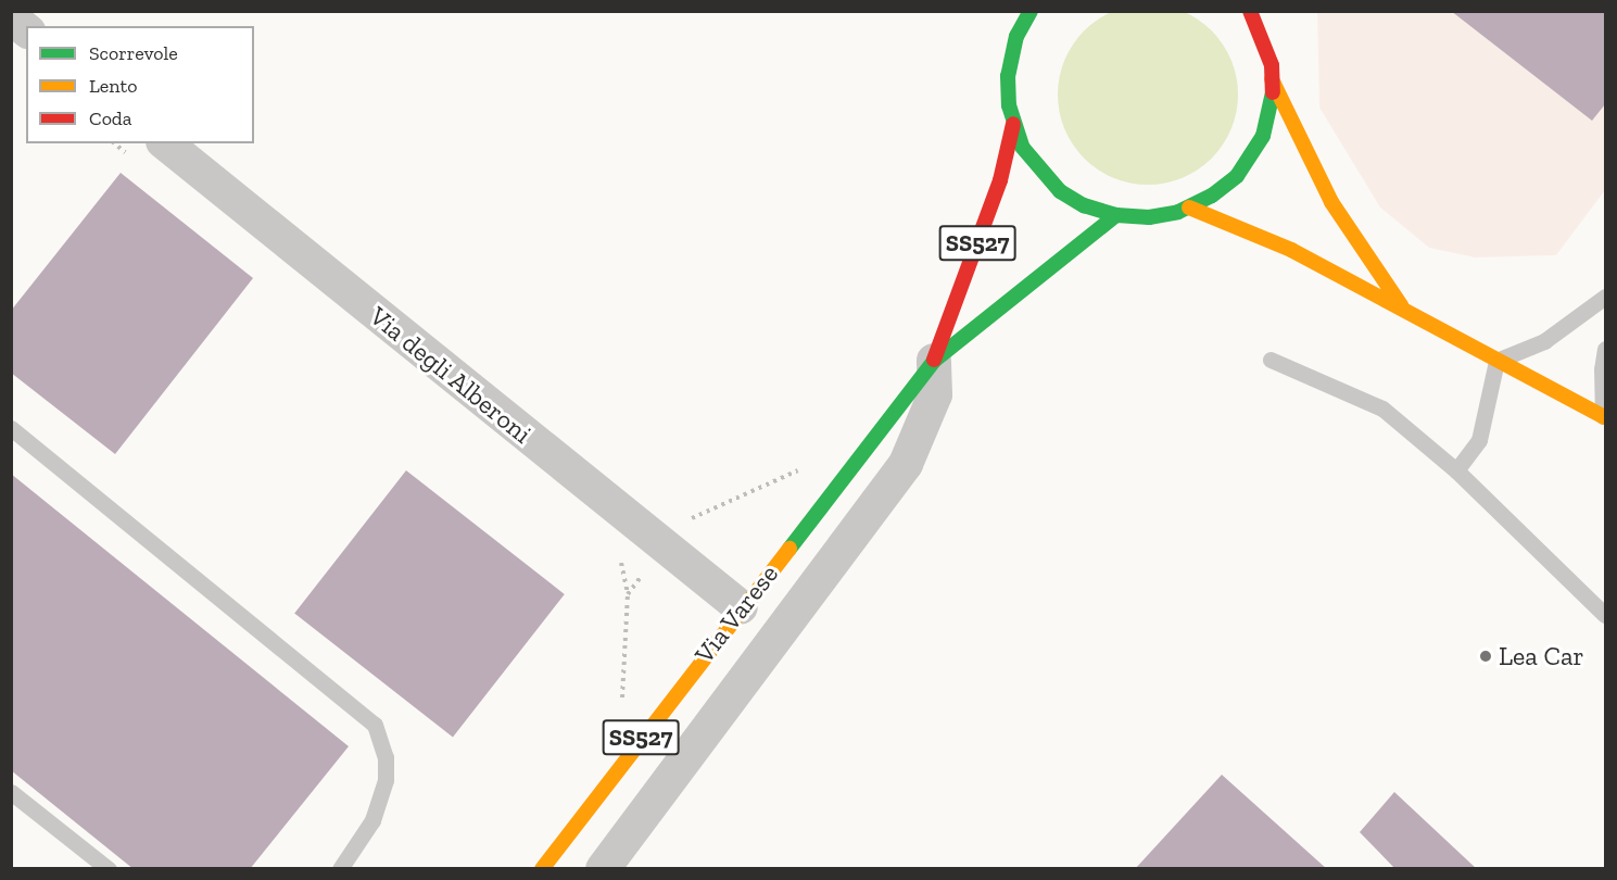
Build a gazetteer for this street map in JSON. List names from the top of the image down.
{
  "streets": {
    "main road": ["SS527", "Via Varese"],
    "street": ["Via degli Alberoni"]
  },
  "crossings": [
    ["SS527", "Via Varese"],
    ["Via degli Alberoni", "Via Varese"]
  ],
  "places": ["Lea Car"],
  "legend": ["Scorrevole", "Lento", "Coda"]
}
